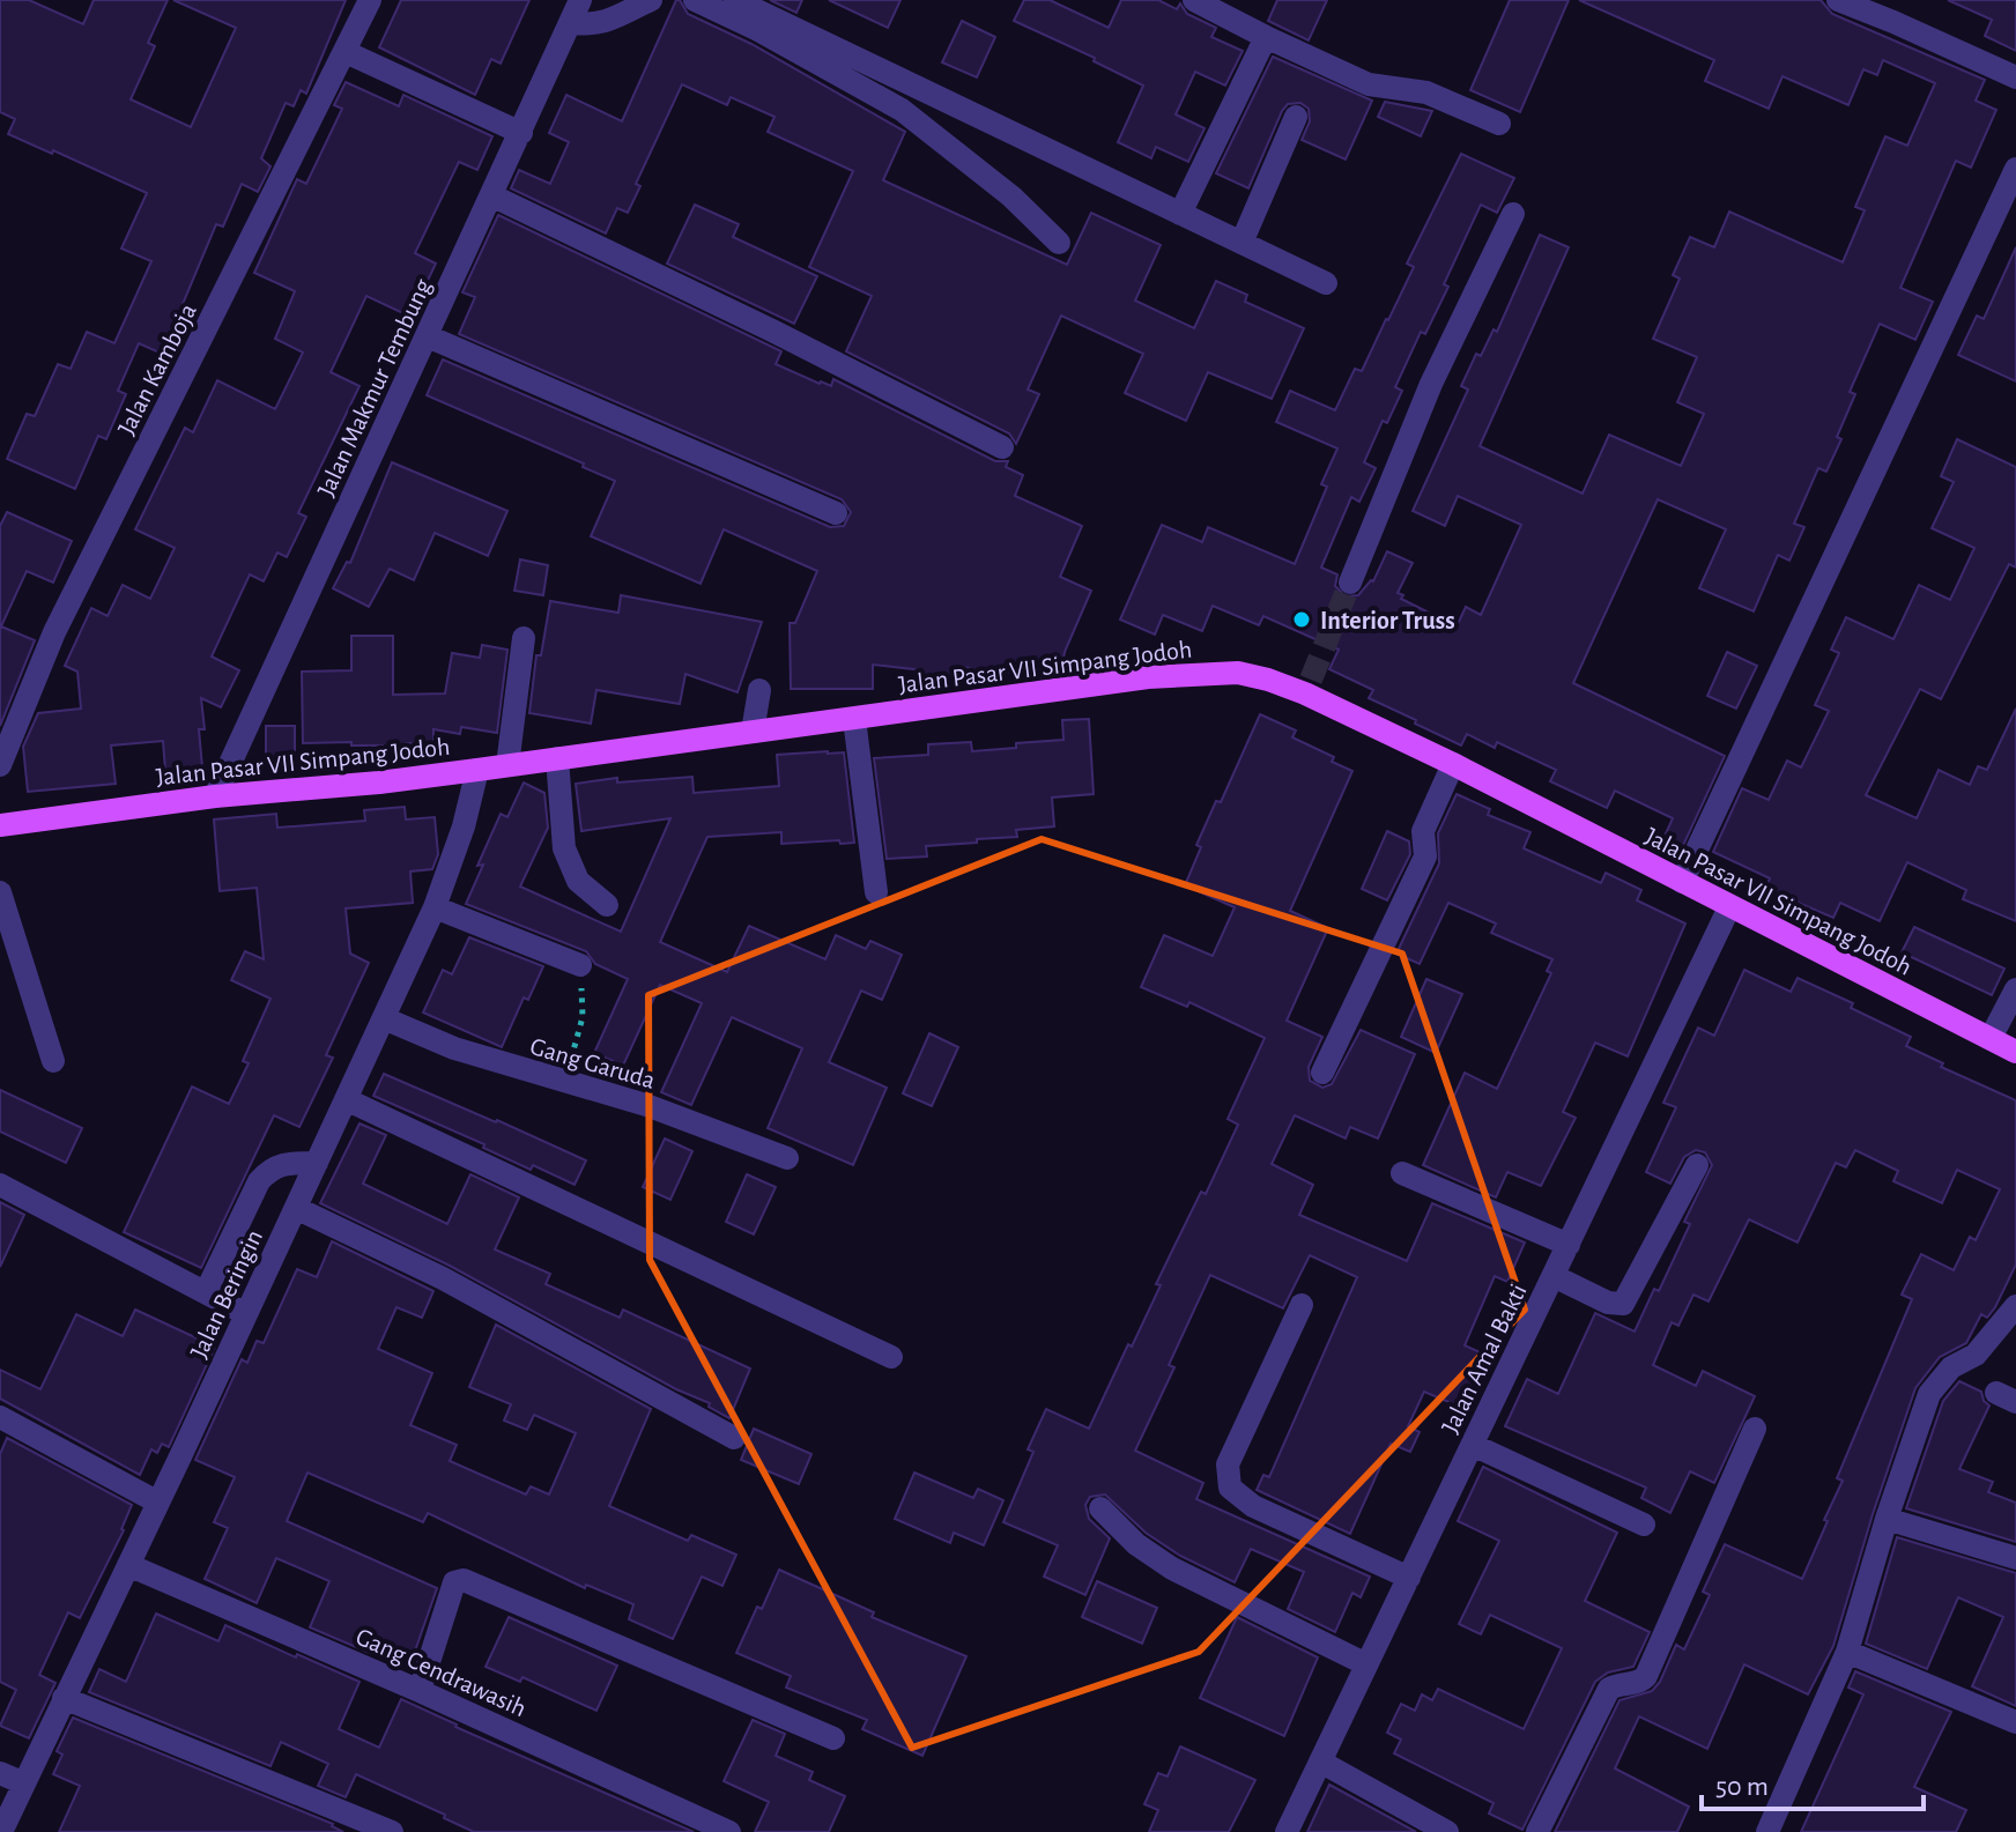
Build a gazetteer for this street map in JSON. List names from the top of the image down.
{
  "streets": {
    "main road": ["Jalan Pasar VII Simpang Jodoh"],
    "street": [
      "Jalan Kamboja",
      "Jalan Makmur Tembung",
      "Gang Garuda",
      "Jalan Beringin",
      "Jalan Amal Bakti",
      "Gang Cendrawasih"
    ]
  },
  "crossings": [
    ["Jalan Makmur Tembung", "Jalan Pasar VII Simpang Jodoh"],
    ["Jalan Pasar VII Simpang Jodoh", "Jalan Beringin"],
    ["Jalan Pasar VII Simpang Jodoh", "Jalan Amal Bakti"],
    ["Gang Garuda", "Jalan Beringin"],
    ["Jalan Beringin", "Gang Cendrawasih"]
  ],
  "places": ["Interior Truss"],
  "scale_bar": "50 m"
}
